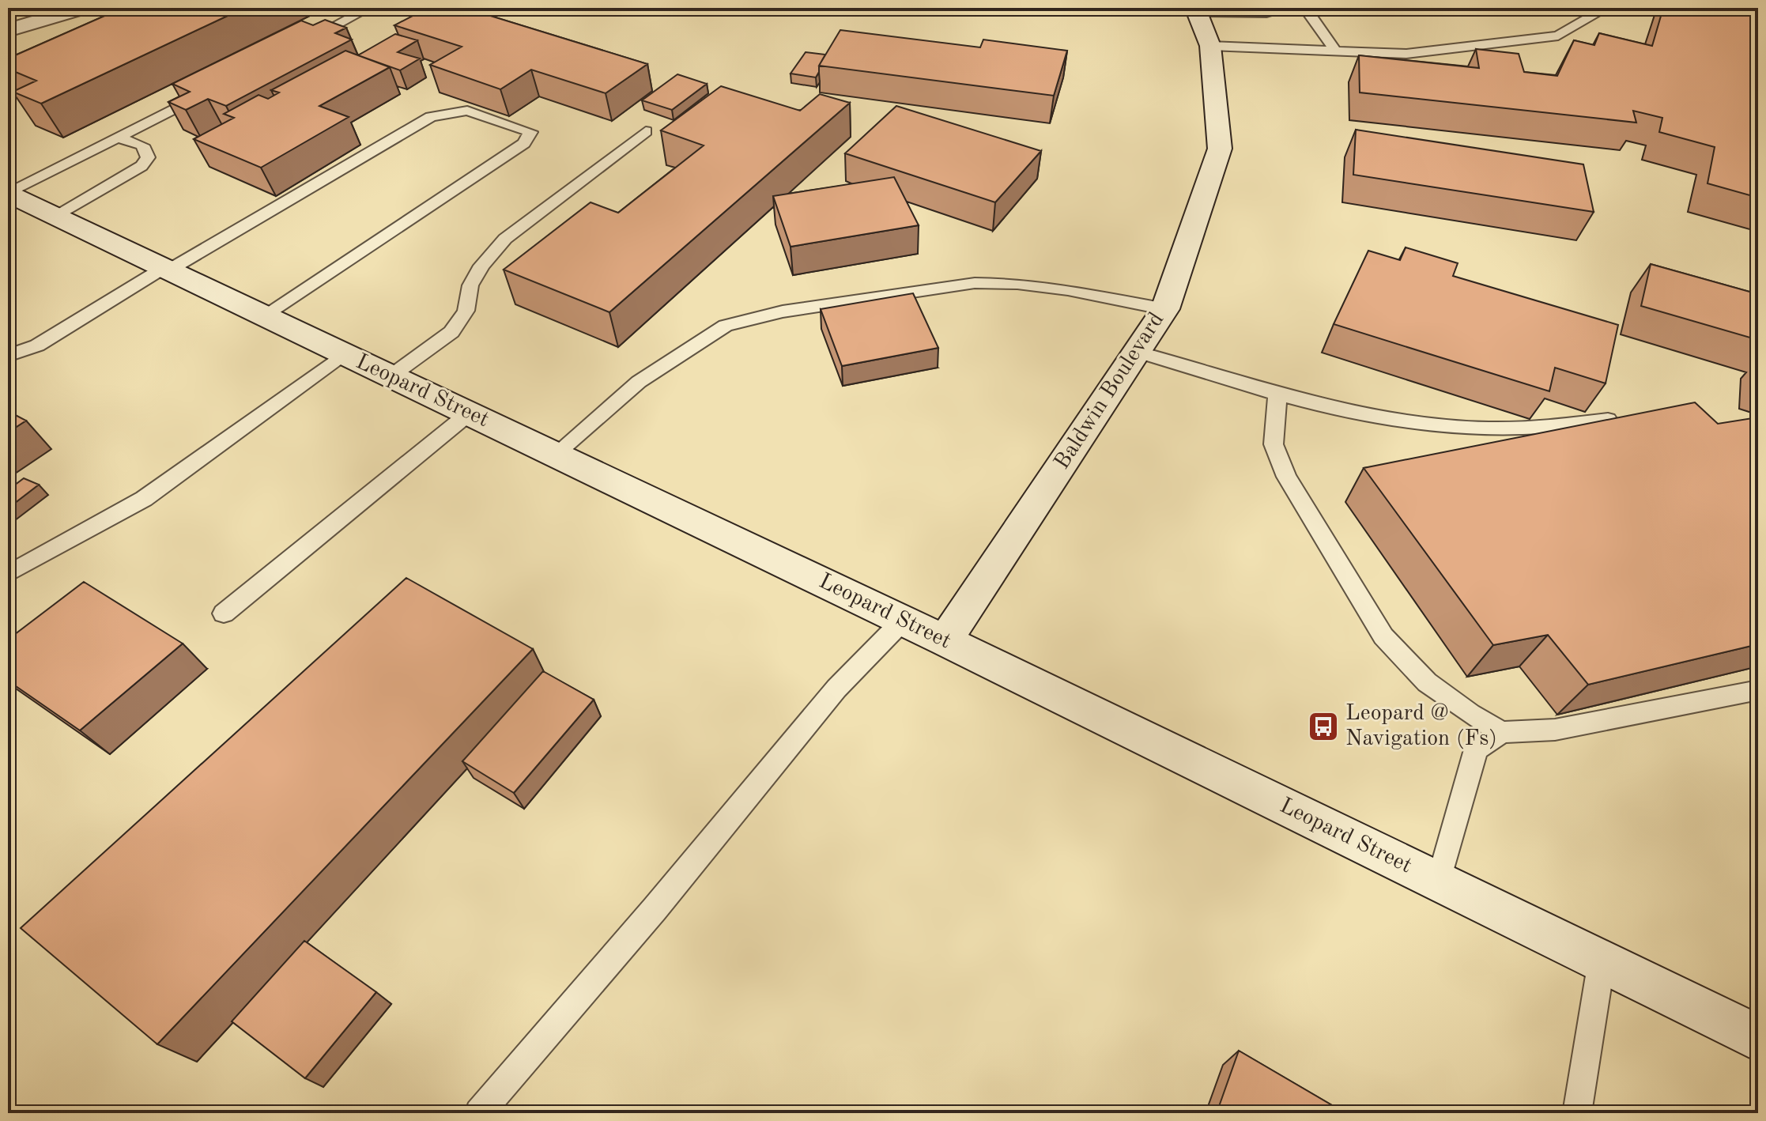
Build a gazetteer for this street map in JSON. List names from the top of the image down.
{
  "streets": {
    "main road": ["Leopard Street", "Baldwin Boulevard"]
  },
  "crossings": [
    ["Leopard Street", "Baldwin Boulevard"]
  ],
  "places": {
    "bus stop": ["Leopard @ Navigation (Fs)"]
  }
}
